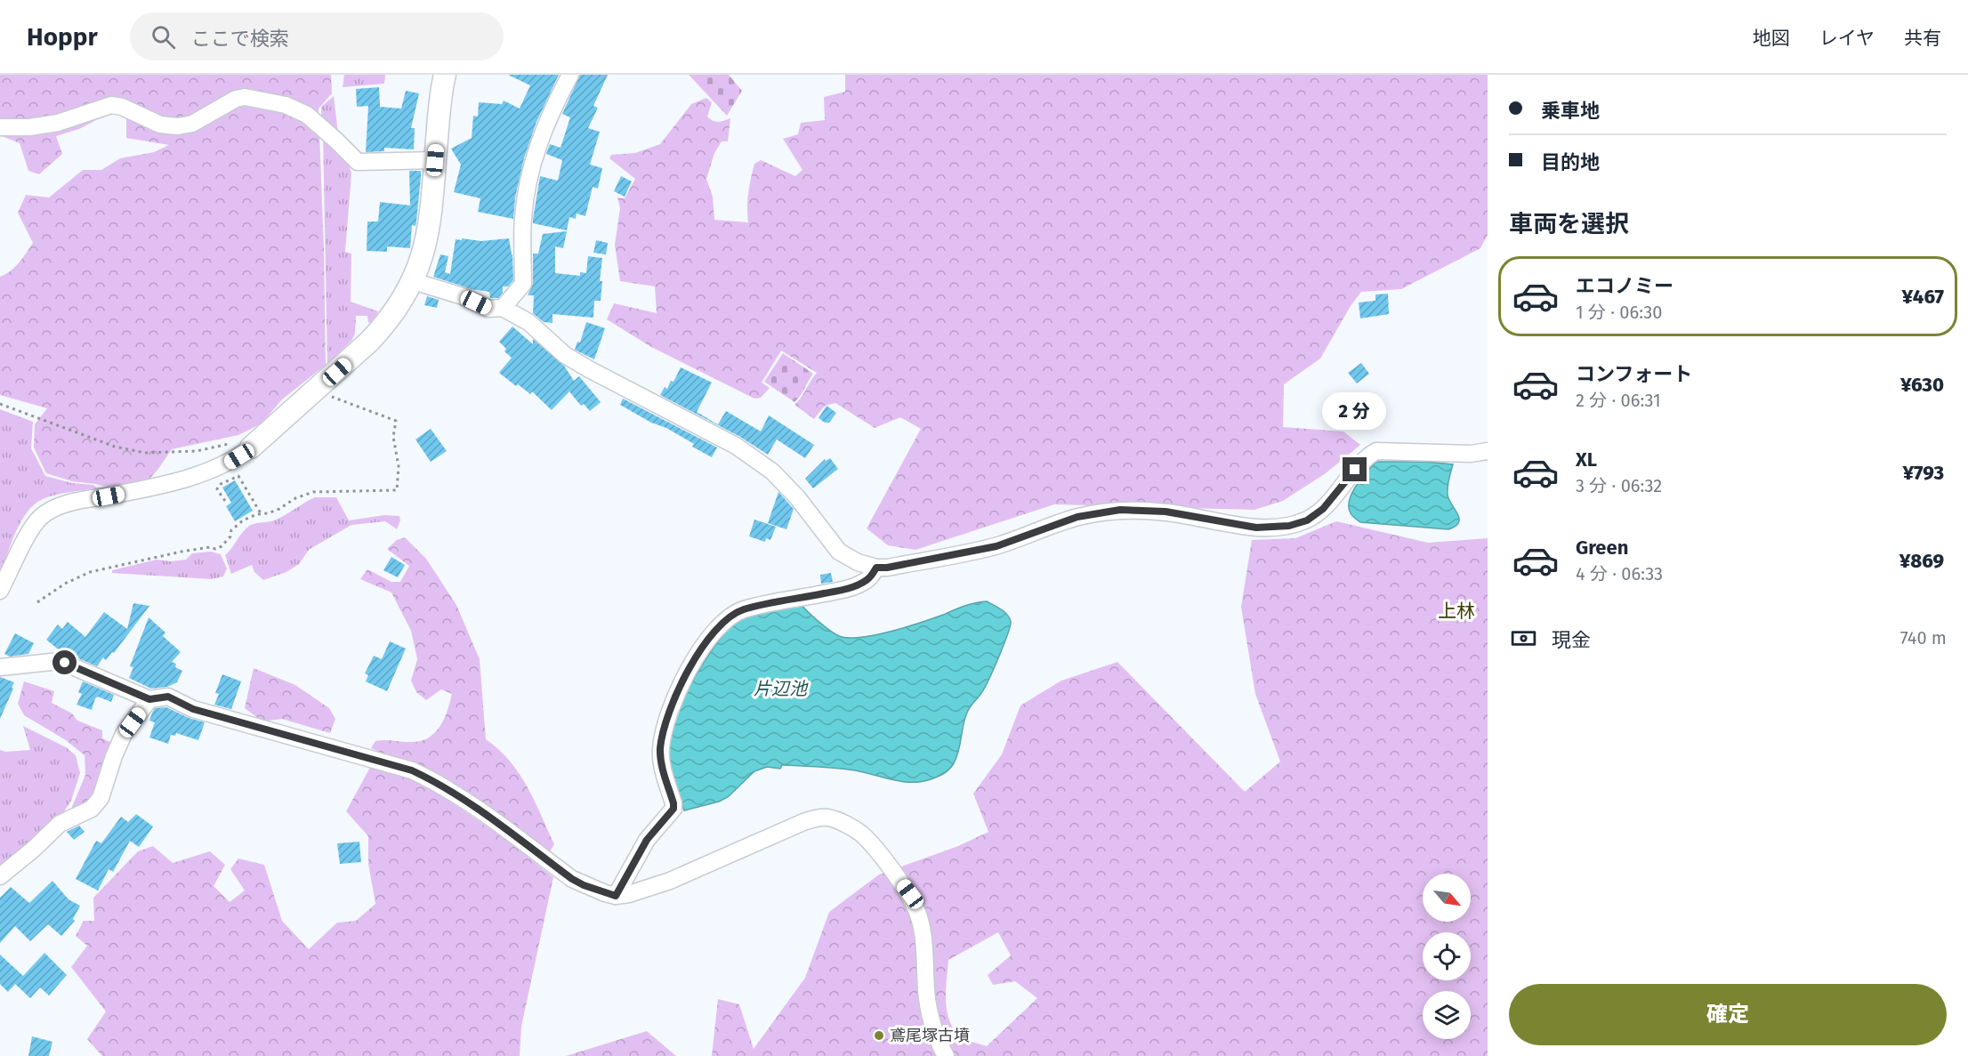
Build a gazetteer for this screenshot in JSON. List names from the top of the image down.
{
  "districts": ["上林"],
  "water": ["片辺池"],
  "places": ["鳶尾塚古墳"],
  "north": "bottom right",
  "page": {
    "header": "Hoppr",
    "search": "ここで検索",
    "nav": ["地図", "レイヤ", "共有"],
    "banner": ["乗車地", "目的地"],
    "heading": "車両を選択",
    "list": [
      {
        "name": "エコノミー",
        "note": "1 分 · 06:30",
        "value": "¥467"
      },
      {
        "name": "コンフォート",
        "note": "2 分 · 06:31",
        "value": "¥630"
      },
      {
        "name": "XL",
        "note": "3 分 · 06:32",
        "value": "¥793"
      },
      {
        "name": "Green",
        "note": "4 分 · 06:33",
        "value": "¥869"
      }
    ],
    "bubble": "2 分",
    "pay": ["現金", "740 m"],
    "buttons": "確定"
  }
}
